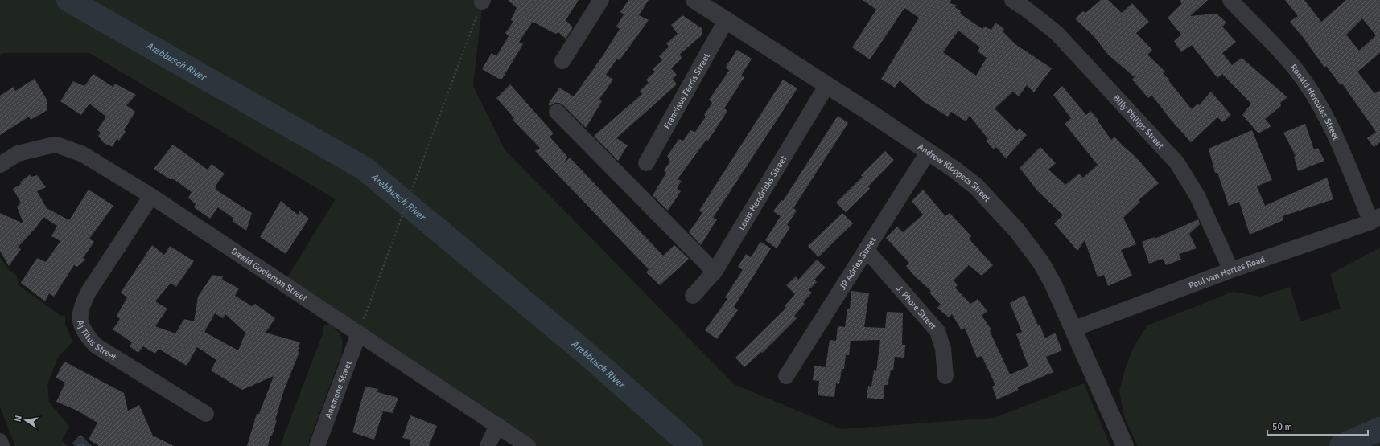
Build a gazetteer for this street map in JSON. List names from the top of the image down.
{
  "streets": {
    "street": [
      "Francisus Ferris Street",
      "Ronald Hercules Street",
      "Billy Philips Street",
      "Andrew Kloppers Street",
      "Louis Hendricks Street",
      "JP Adries Street",
      "Paul van Hartes Road",
      "Dawid Goeieman Street",
      "J. Phore Street",
      "Aj Titus Street",
      "Anemone Street"
    ]
  },
  "crossings": [
    ["Francisus Ferris Street", "Andrew Kloppers Street"],
    ["Ronald Hercules Street", "Paul van Hartes Road"],
    ["Billy Philips Street", "Paul van Hartes Road"],
    ["Andrew Kloppers Street", "Louis Hendricks Street"],
    ["Andrew Kloppers Street", "JP Adries Street"],
    ["Andrew Kloppers Street", "Paul van Hartes Road"],
    ["JP Adries Street", "J. Phore Street"],
    ["Dawid Goeieman Street", "Aj Titus Street"],
    ["Dawid Goeieman Street", "Anemone Street"]
  ],
  "water": ["Arebbusch River"],
  "scale_bar": "50 m",
  "north": "left"
}
